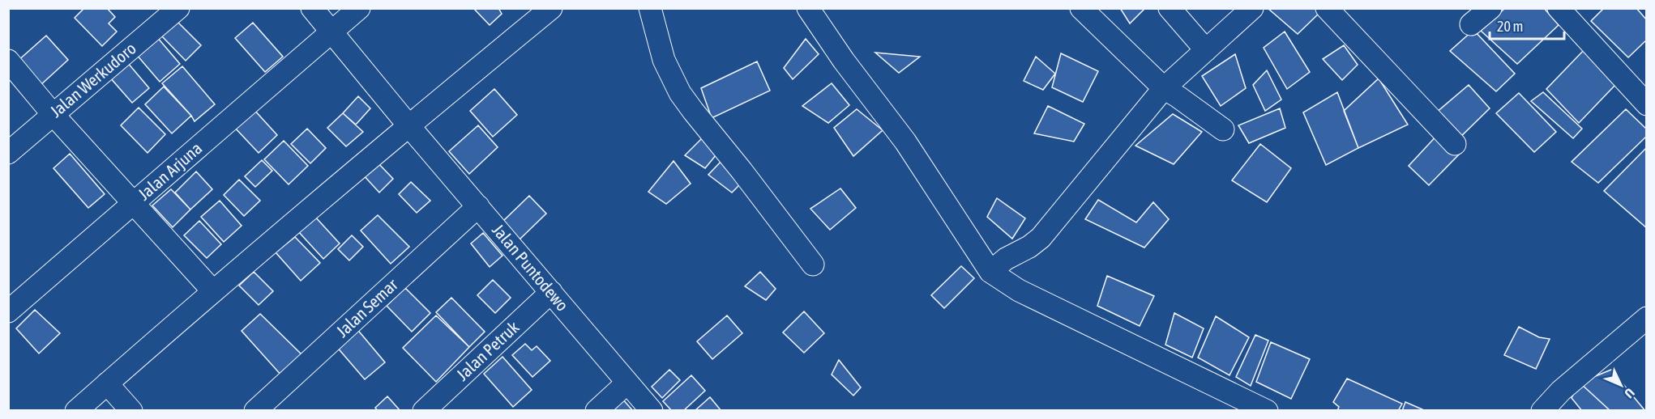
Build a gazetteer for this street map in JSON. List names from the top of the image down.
{
  "streets": {
    "street": [
      "Jalan Werkudoro",
      "Jalan Arjuna",
      "Jalan Puntodewo",
      "Jalan Semar",
      "Jalan Petruk"
    ]
  },
  "crossings": [
    ["Jalan Arjuna", "Jalan Puntodewo"],
    ["Jalan Puntodewo", "Jalan Semar"],
    ["Jalan Puntodewo", "Jalan Petruk"]
  ],
  "scale_bar": "20 m",
  "north": "bottom right"
}
